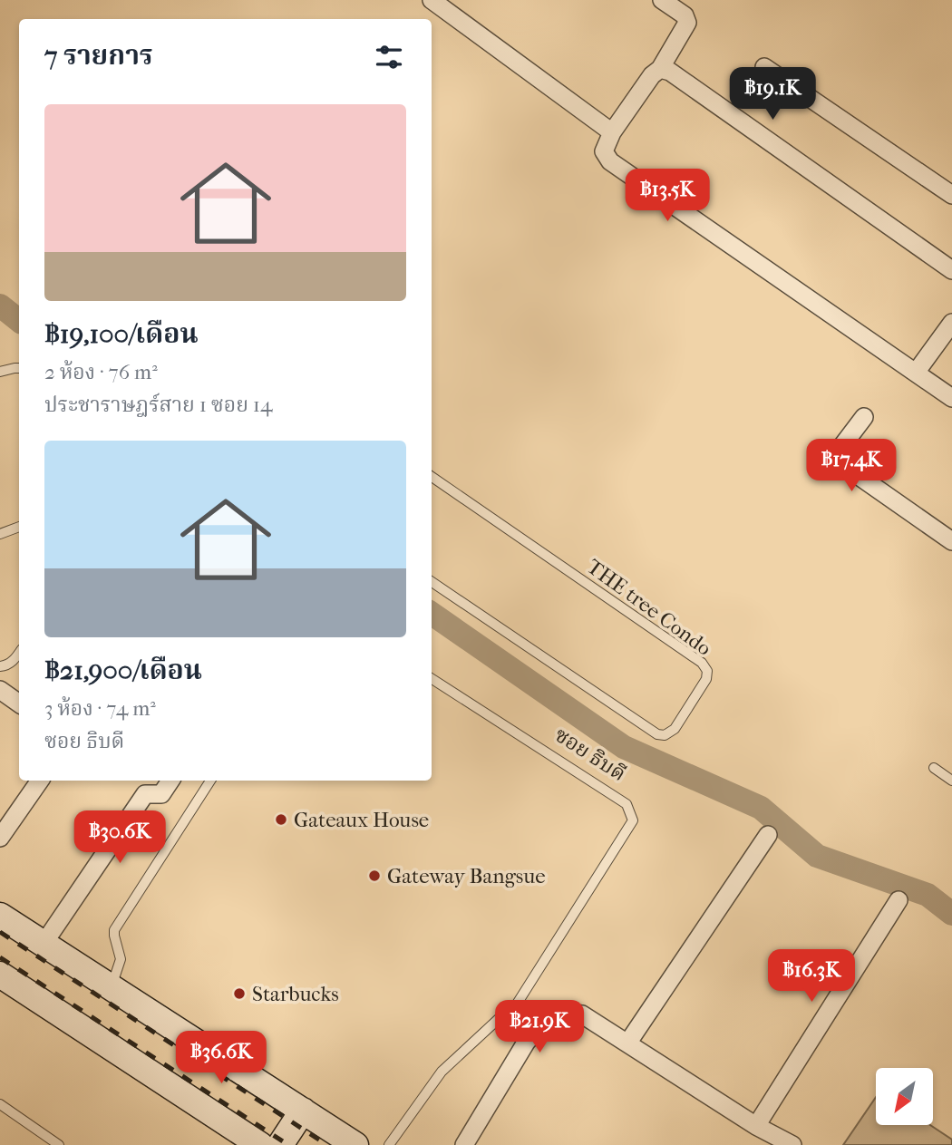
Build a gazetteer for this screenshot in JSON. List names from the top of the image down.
{
  "streets": {
    "lane": ["THE tree Condo", "ซอย ธิบดี"]
  },
  "places": ["Gateaux House", "Gateway Bangsue", "Starbucks"],
  "north": "bottom left",
  "page": {
    "heading": "7 รายการ",
    "price": [
      "฿19.1K",
      "฿13.5K",
      "฿17.4K",
      "฿30.6K",
      "฿16.3K",
      "฿21.9K",
      "฿36.6K"
    ],
    "list": [
      {
        "name": "฿19,100/เดือน",
        "note": "2 ห้อง · 76 m² · ประชาราษฎร์สาย 1 ซอย 14"
      },
      {
        "name": "฿21,900/เดือน",
        "note": "3 ห้อง · 74 m² · ซอย ธิบดี"
      }
    ]
  }
}
